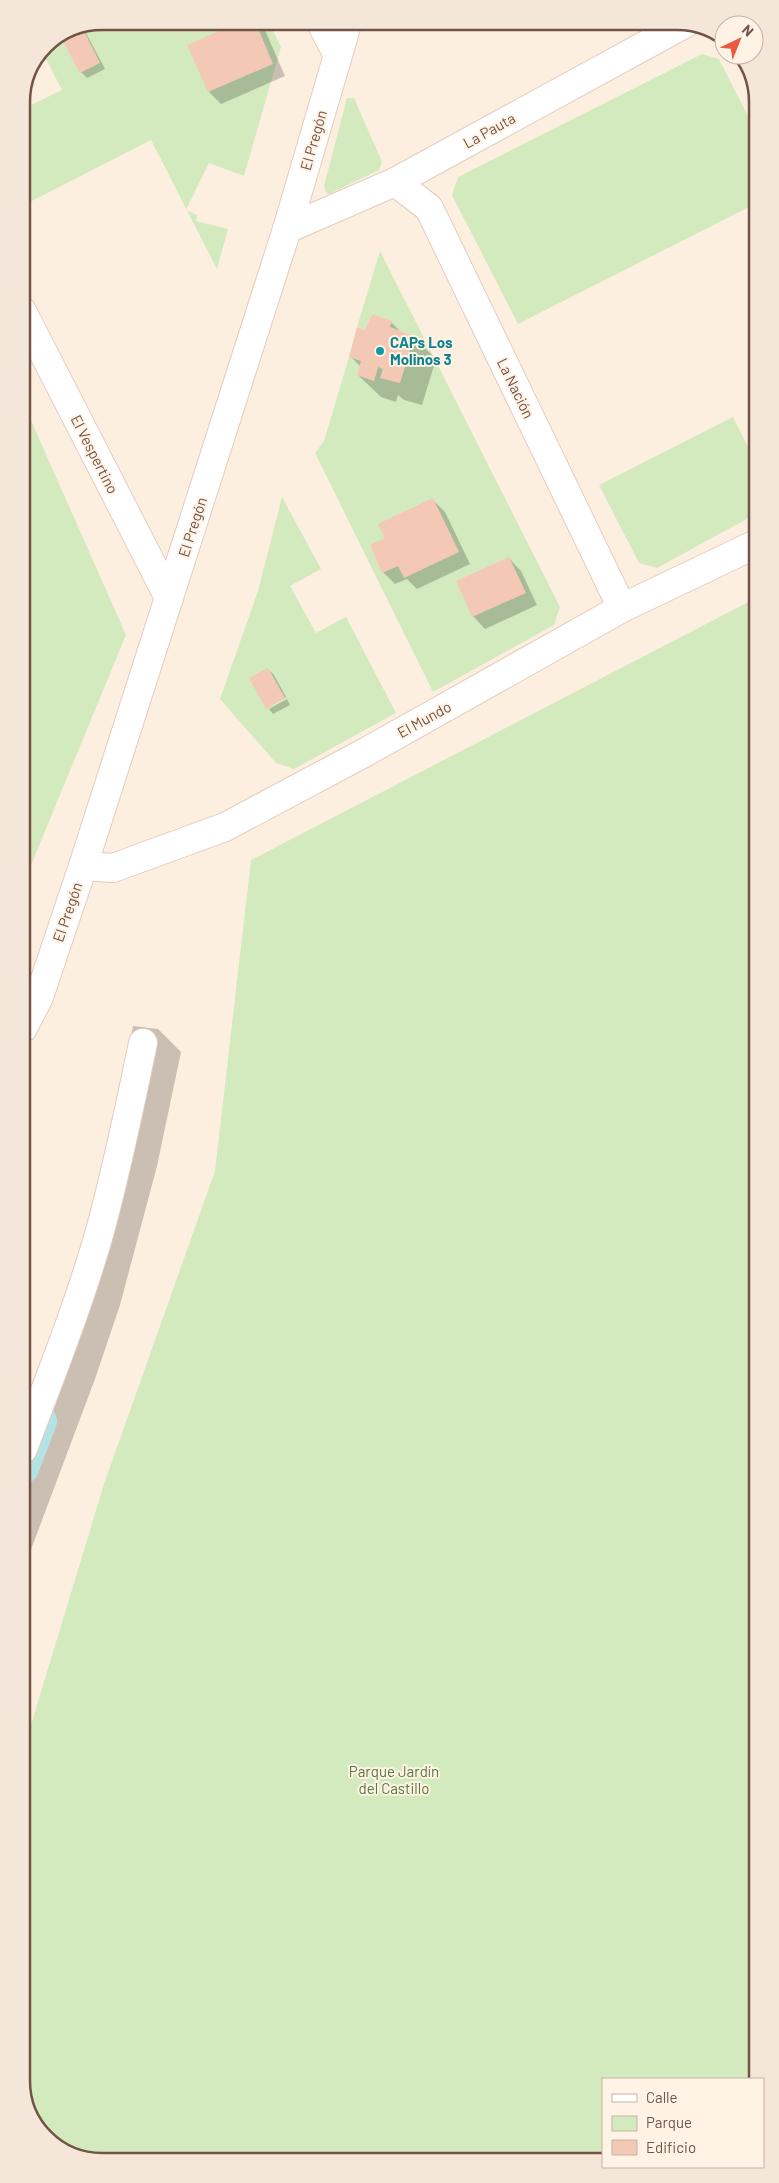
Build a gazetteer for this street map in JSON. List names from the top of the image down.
{
  "streets": {
    "street": [
      "La Pauta",
      "El Pregón",
      "La Nación",
      "El Vespertino",
      "El Mundo"
    ]
  },
  "crossings": [
    ["La Pauta", "El Pregón"],
    ["La Pauta", "La Nación"],
    ["El Pregón", "El Vespertino"],
    ["El Pregón", "El Mundo"],
    ["La Nación", "El Mundo"]
  ],
  "parks": ["Parque Jardín del Castillo"],
  "places": ["CAPs Los Molinos 3"],
  "legend": ["Calle", "Parque", "Edificio"],
  "north": "top right"
}
